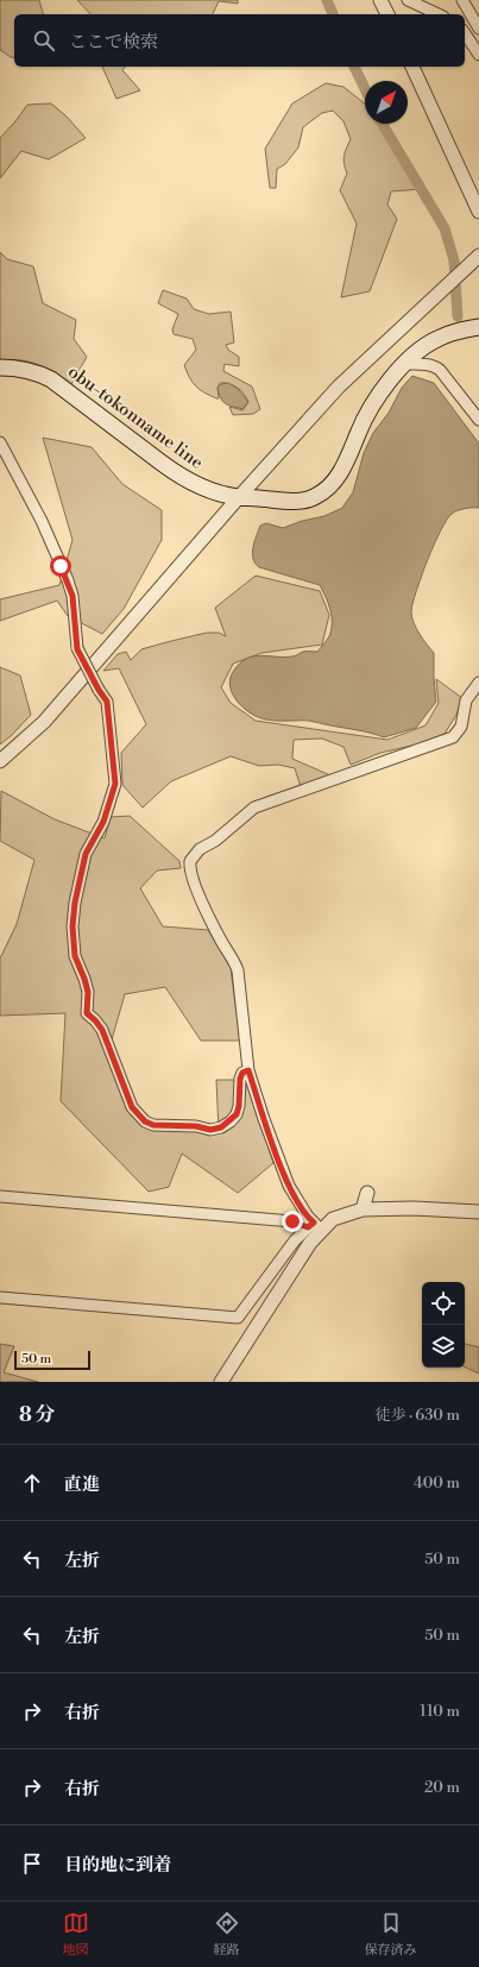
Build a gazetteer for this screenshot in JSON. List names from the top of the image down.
{
  "streets": {
    "main road": ["obu-tokonname line"]
  },
  "scale_bar": "50 m",
  "north": "top right",
  "page": {
    "search": "ここで検索",
    "scale": "50 m",
    "heading": ["8 分", "徒歩 · 630 m"],
    "list": [
      ["直進", "400 m"],
      ["左折", "50 m"],
      ["左折", "50 m"],
      ["右折", "110 m"],
      ["右折", "20 m"],
      "目的地に到着"
    ],
    "nav": ["地図", "経路", "保存済み"]
  }
}
